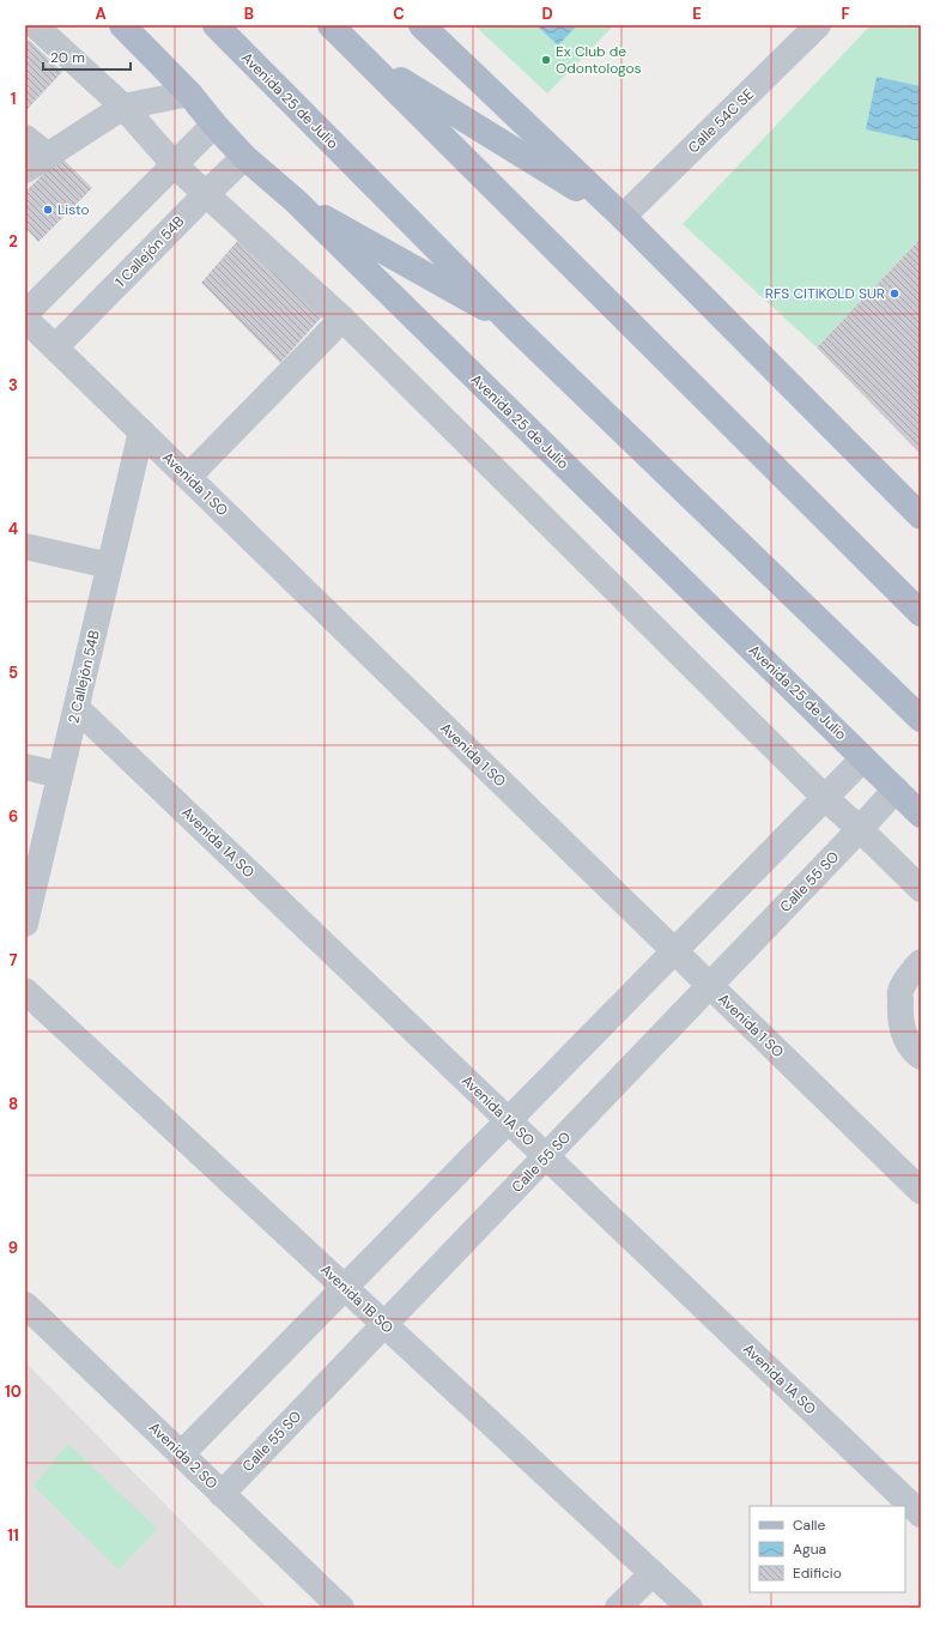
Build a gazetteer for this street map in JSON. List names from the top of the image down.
{
  "streets": {
    "main road": ["Avenida 25 de Julio"],
    "street": [
      "Calle 54C SE",
      "1 Callejón 54B",
      "Avenida 1 SO",
      "2 Callejón 54B",
      "Avenida 1A SO",
      "Calle 55 SO",
      "Avenida 1B SO",
      "Avenida 2 SO"
    ]
  },
  "crossings": [
    ["Avenida 25 de Julio", "1 Callejón 54B"],
    ["Avenida 25 de Julio", "Calle 55 SO"],
    ["1 Callejón 54B", "Avenida 1 SO"],
    ["Avenida 1 SO", "2 Callejón 54B"],
    ["Avenida 1 SO", "Calle 55 SO"],
    ["2 Callejón 54B", "Avenida 1A SO"],
    ["Avenida 1A SO", "Calle 55 SO"],
    ["Calle 55 SO", "Avenida 1B SO"],
    ["Calle 55 SO", "Avenida 2 SO"]
  ],
  "places": ["Ex Club de Odontologos", "Listo", "RFS CITIKOLD SUR"],
  "legend": ["Calle", "Agua", "Edificio"],
  "scale_bar": "20 m",
  "grid": {
    "columns": [
      "A",
      "B",
      "C",
      "D",
      "E",
      "F"
    ],
    "rows": [
      "1",
      "2",
      "3",
      "4",
      "5",
      "6",
      "7",
      "8",
      "9",
      "10",
      "11"
    ]
  }
}
